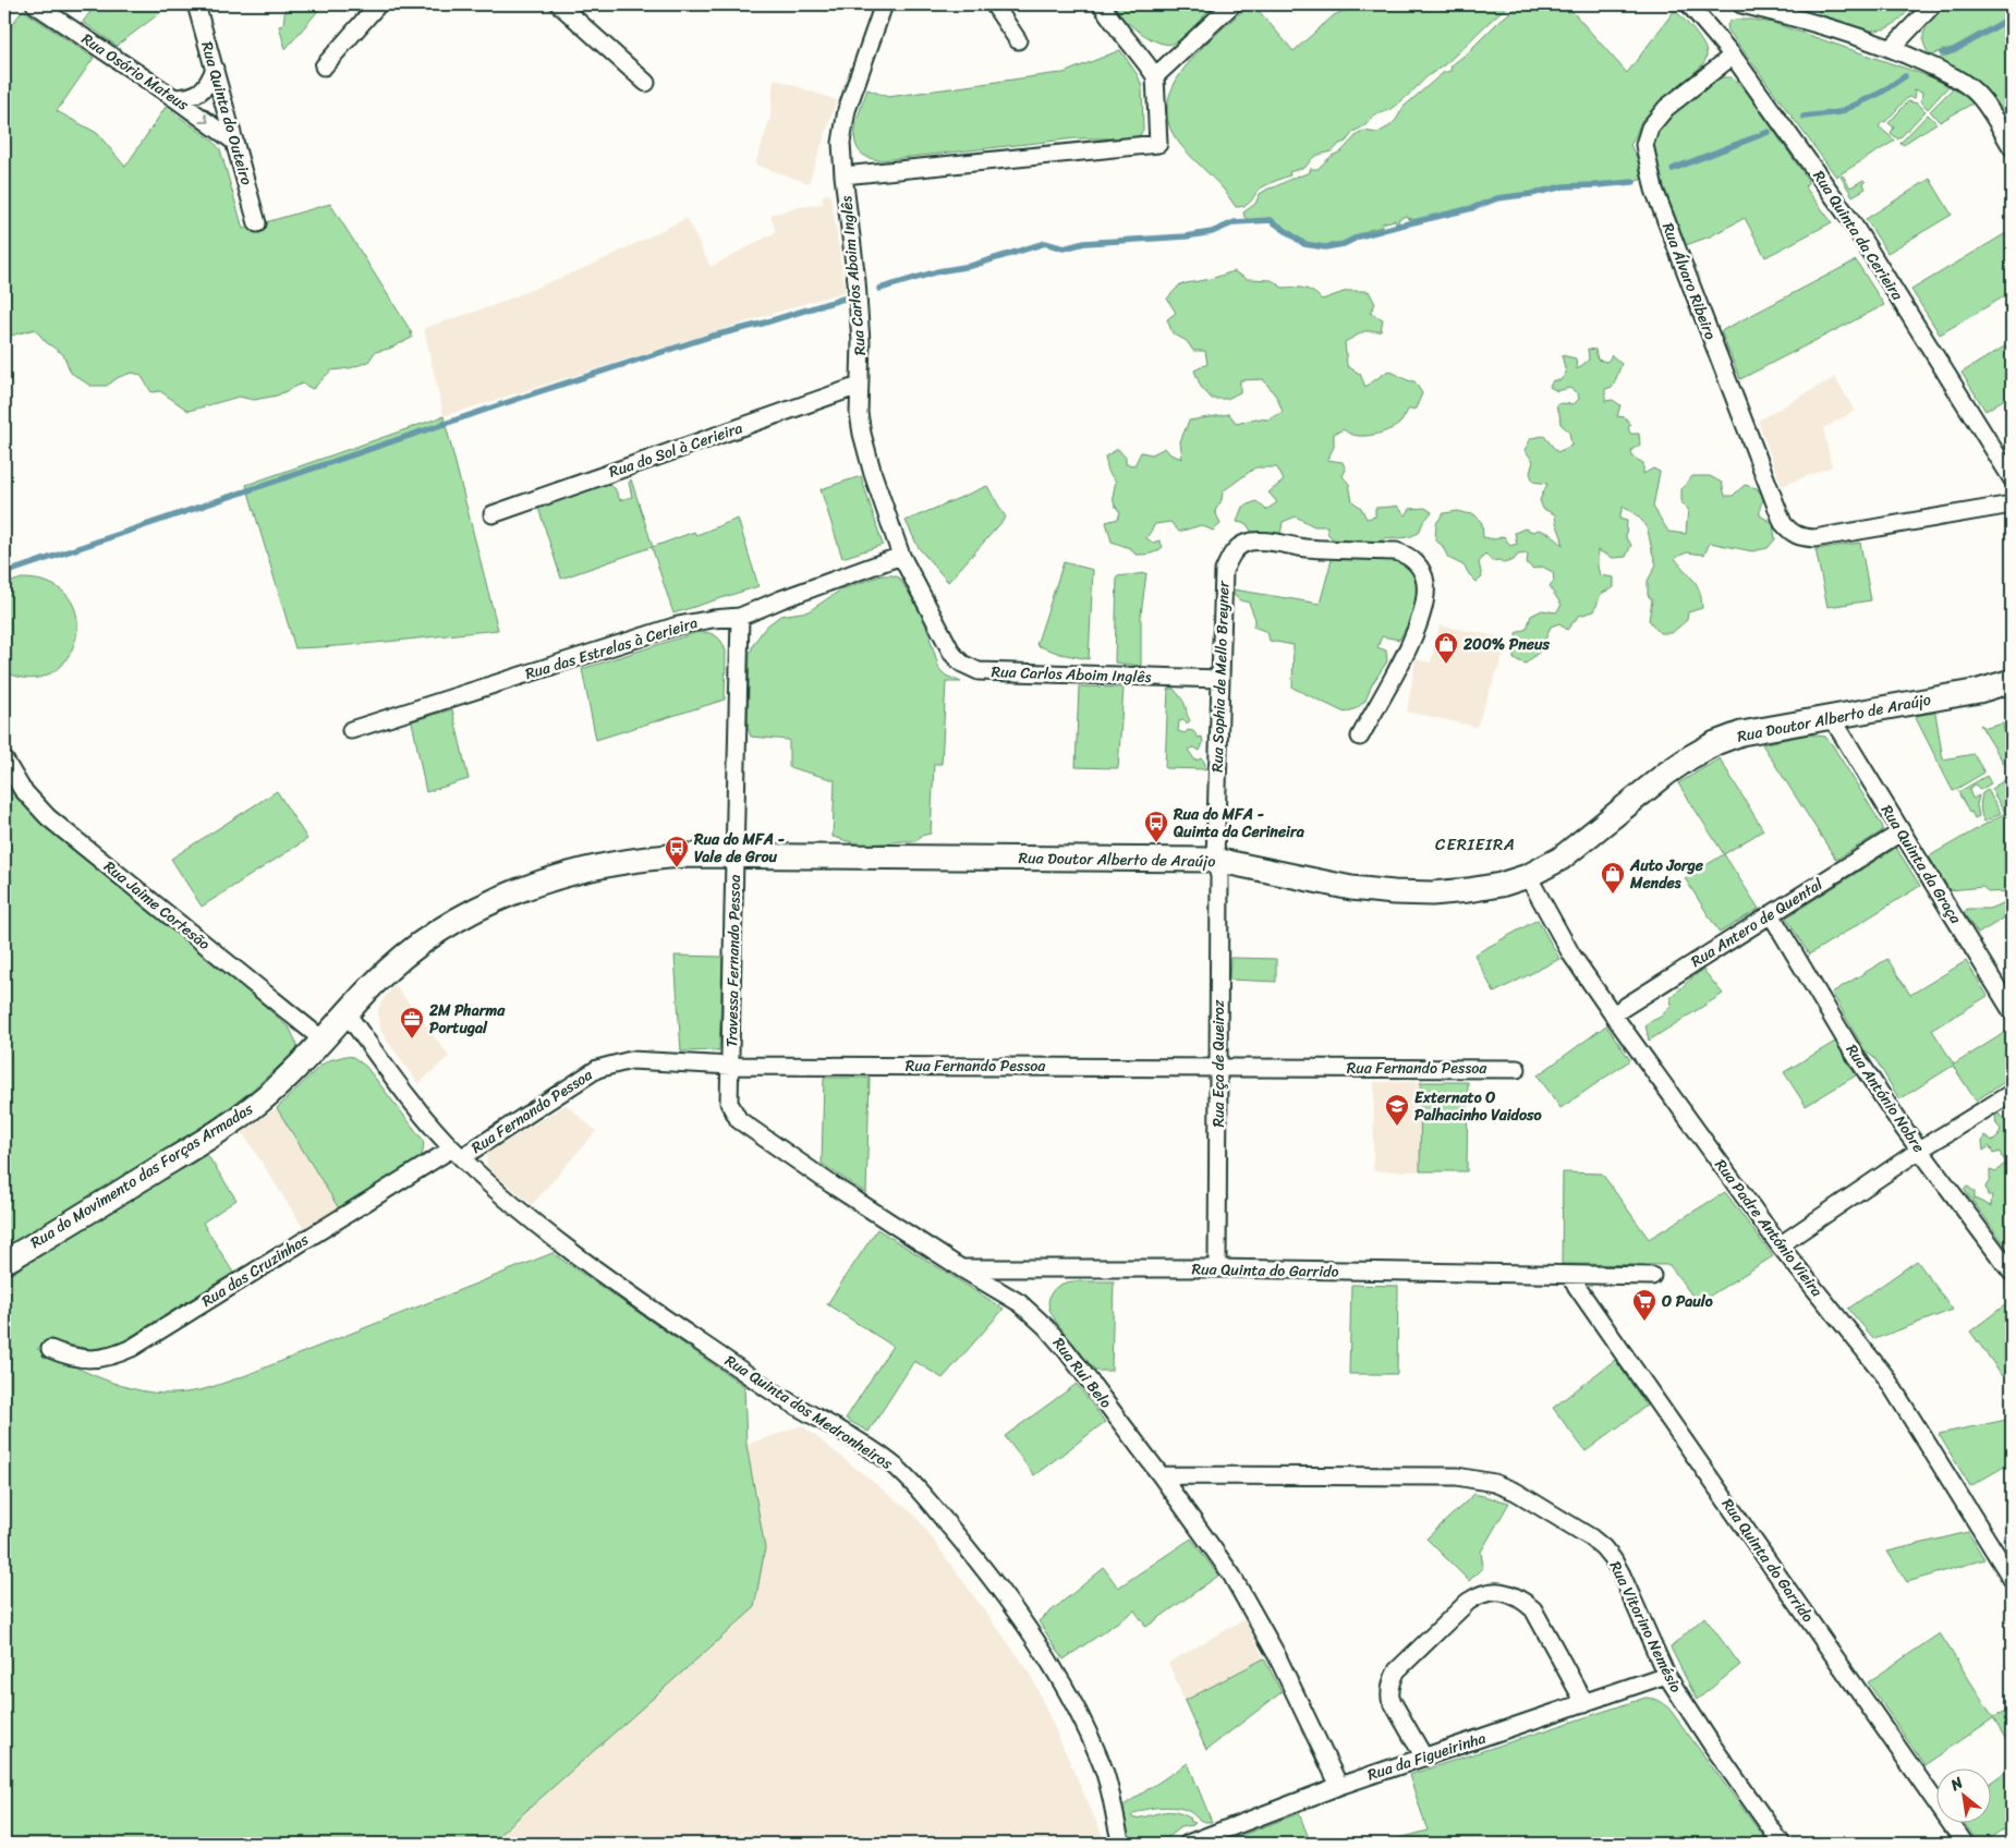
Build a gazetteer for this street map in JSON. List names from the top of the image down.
{
  "streets": {
    "main road": ["Rua Doutor Alberto de Araújo", "Rua do Movimento das Forças Armadas"],
    "street": [
      "Rua Osório Mateus",
      "Rua Quinta do Outeiro",
      "Rua Quinta da Cerieira",
      "Rua Carlos Aboim Inglês",
      "Rua Álvaro Ribeiro",
      "Rua do Sol à Cerieira",
      "Rua das Estrelas à Cerieira",
      "Rua Sophia de Mello Breyner",
      "Rua Quinta da Graça",
      "Rua Jaime Cortesão",
      "Rua Antero de Quental",
      "Travessa Fernando Pessoa",
      "Rua Eça de Queiroz",
      "Rua Fernando Pessoa",
      "Rua António Nobre",
      "Rua Padre António Vieira",
      "Rua das Cruzinhas",
      "Rua Quinta do Garrido",
      "Rua Rui Belo",
      "Rua Quinta dos Medronheiros",
      "Rua Vitorino Nemésio",
      "Rua da Figueirinha"
    ]
  },
  "crossings": [
    ["Rua Osório Mateus", "Rua Quinta do Outeiro"],
    ["Rua Quinta da Cerieira", "Rua Álvaro Ribeiro"],
    ["Rua Carlos Aboim Inglês", "Rua do Sol à Cerieira"],
    ["Rua Carlos Aboim Inglês", "Rua das Estrelas à Cerieira"],
    ["Rua Carlos Aboim Inglês", "Rua Sophia de Mello Breyner"],
    ["Rua das Estrelas à Cerieira", "Travessa Fernando Pessoa"],
    ["Rua Sophia de Mello Breyner", "Rua Doutor Alberto de Araújo"],
    ["Rua Sophia de Mello Breyner", "Rua Eça de Queiroz"],
    ["Rua Doutor Alberto de Araújo", "Rua Quinta da Graça"],
    ["Rua Doutor Alberto de Araújo", "Rua Jaime Cortesão"],
    ["Rua Doutor Alberto de Araújo", "Travessa Fernando Pessoa"],
    ["Rua Doutor Alberto de Araújo", "Rua Eça de Queiroz"],
    ["Rua Doutor Alberto de Araújo", "Rua do Movimento das Forças Armadas"],
    ["Rua Doutor Alberto de Araújo", "Rua Padre António Vieira"],
    ["Rua Doutor Alberto de Araújo", "Rua Quinta dos Medronheiros"],
    ["Rua Quinta da Graça", "Rua Antero de Quental"],
    ["Rua Jaime Cortesão", "Rua do Movimento das Forças Armadas"],
    ["Rua Antero de Quental", "Rua António Nobre"],
    ["Rua Antero de Quental", "Rua Padre António Vieira"],
    ["Travessa Fernando Pessoa", "Rua Fernando Pessoa"],
    ["Travessa Fernando Pessoa", "Rua Rui Belo"],
    ["Rua Eça de Queiroz", "Rua Fernando Pessoa"],
    ["Rua Eça de Queiroz", "Rua Quinta do Garrido"],
    ["Rua Fernando Pessoa", "Rua das Cruzinhas"],
    ["Rua Fernando Pessoa", "Rua Rui Belo"],
    ["Rua Fernando Pessoa", "Rua Quinta dos Medronheiros"],
    ["Rua das Cruzinhas", "Rua Quinta dos Medronheiros"],
    ["Rua Quinta do Garrido", "Rua Rui Belo"],
    ["Rua Rui Belo", "Rua Vitorino Nemésio"],
    ["Rua Rui Belo", "Rua da Figueirinha"],
    ["Rua Vitorino Nemésio", "Rua da Figueirinha"]
  ],
  "districts": ["CERIEIRA"],
  "places": {
    "shop": ["200% Pneus", "Auto Jorge Mendes"],
    "bus stop": ["Rua do MFA - Quinta da Cerineira", "Rua do MFA - Vale de Grou"],
    "office": ["2M Pharma Portugal"],
    "school or university": ["Externato O Palhacinho Vaidoso"],
    "supermarket": ["O Paulo"]
  },
  "north": "top left"
}
